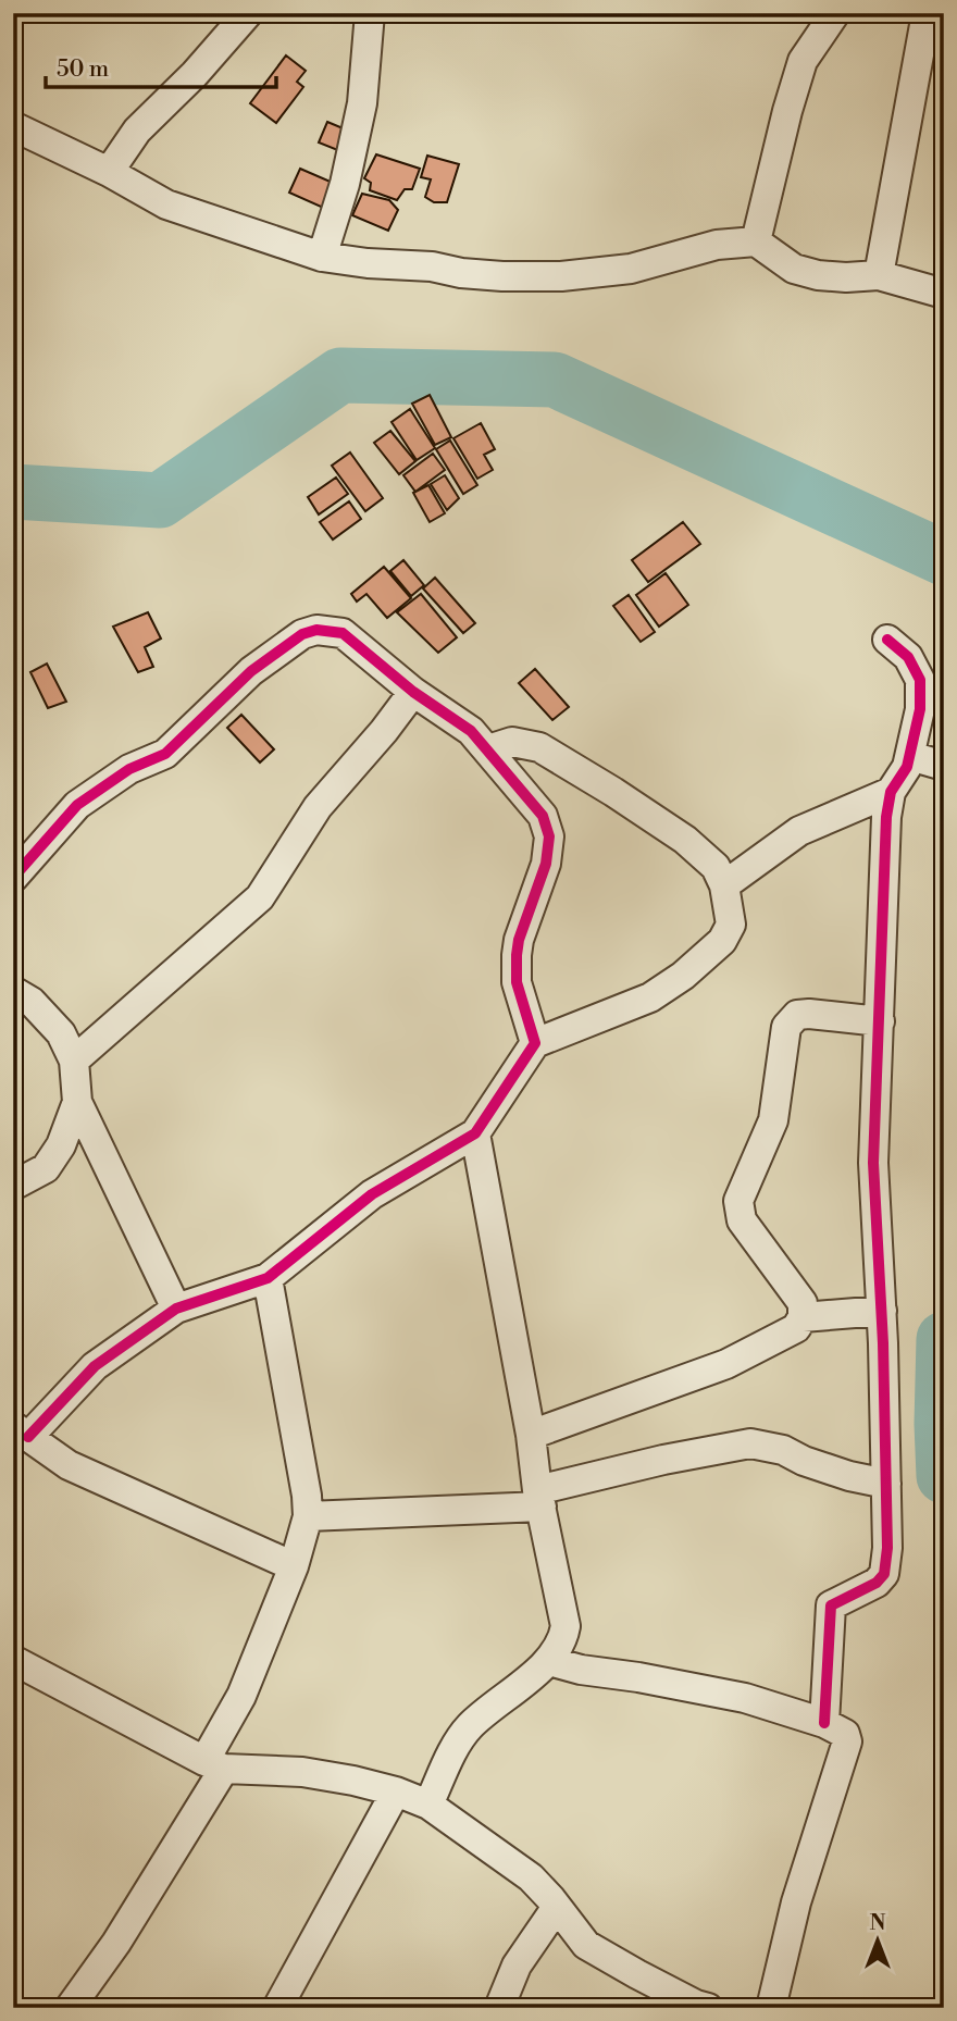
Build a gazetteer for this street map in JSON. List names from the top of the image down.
{
  "scale_bar": "50 m",
  "north": "top"
}
